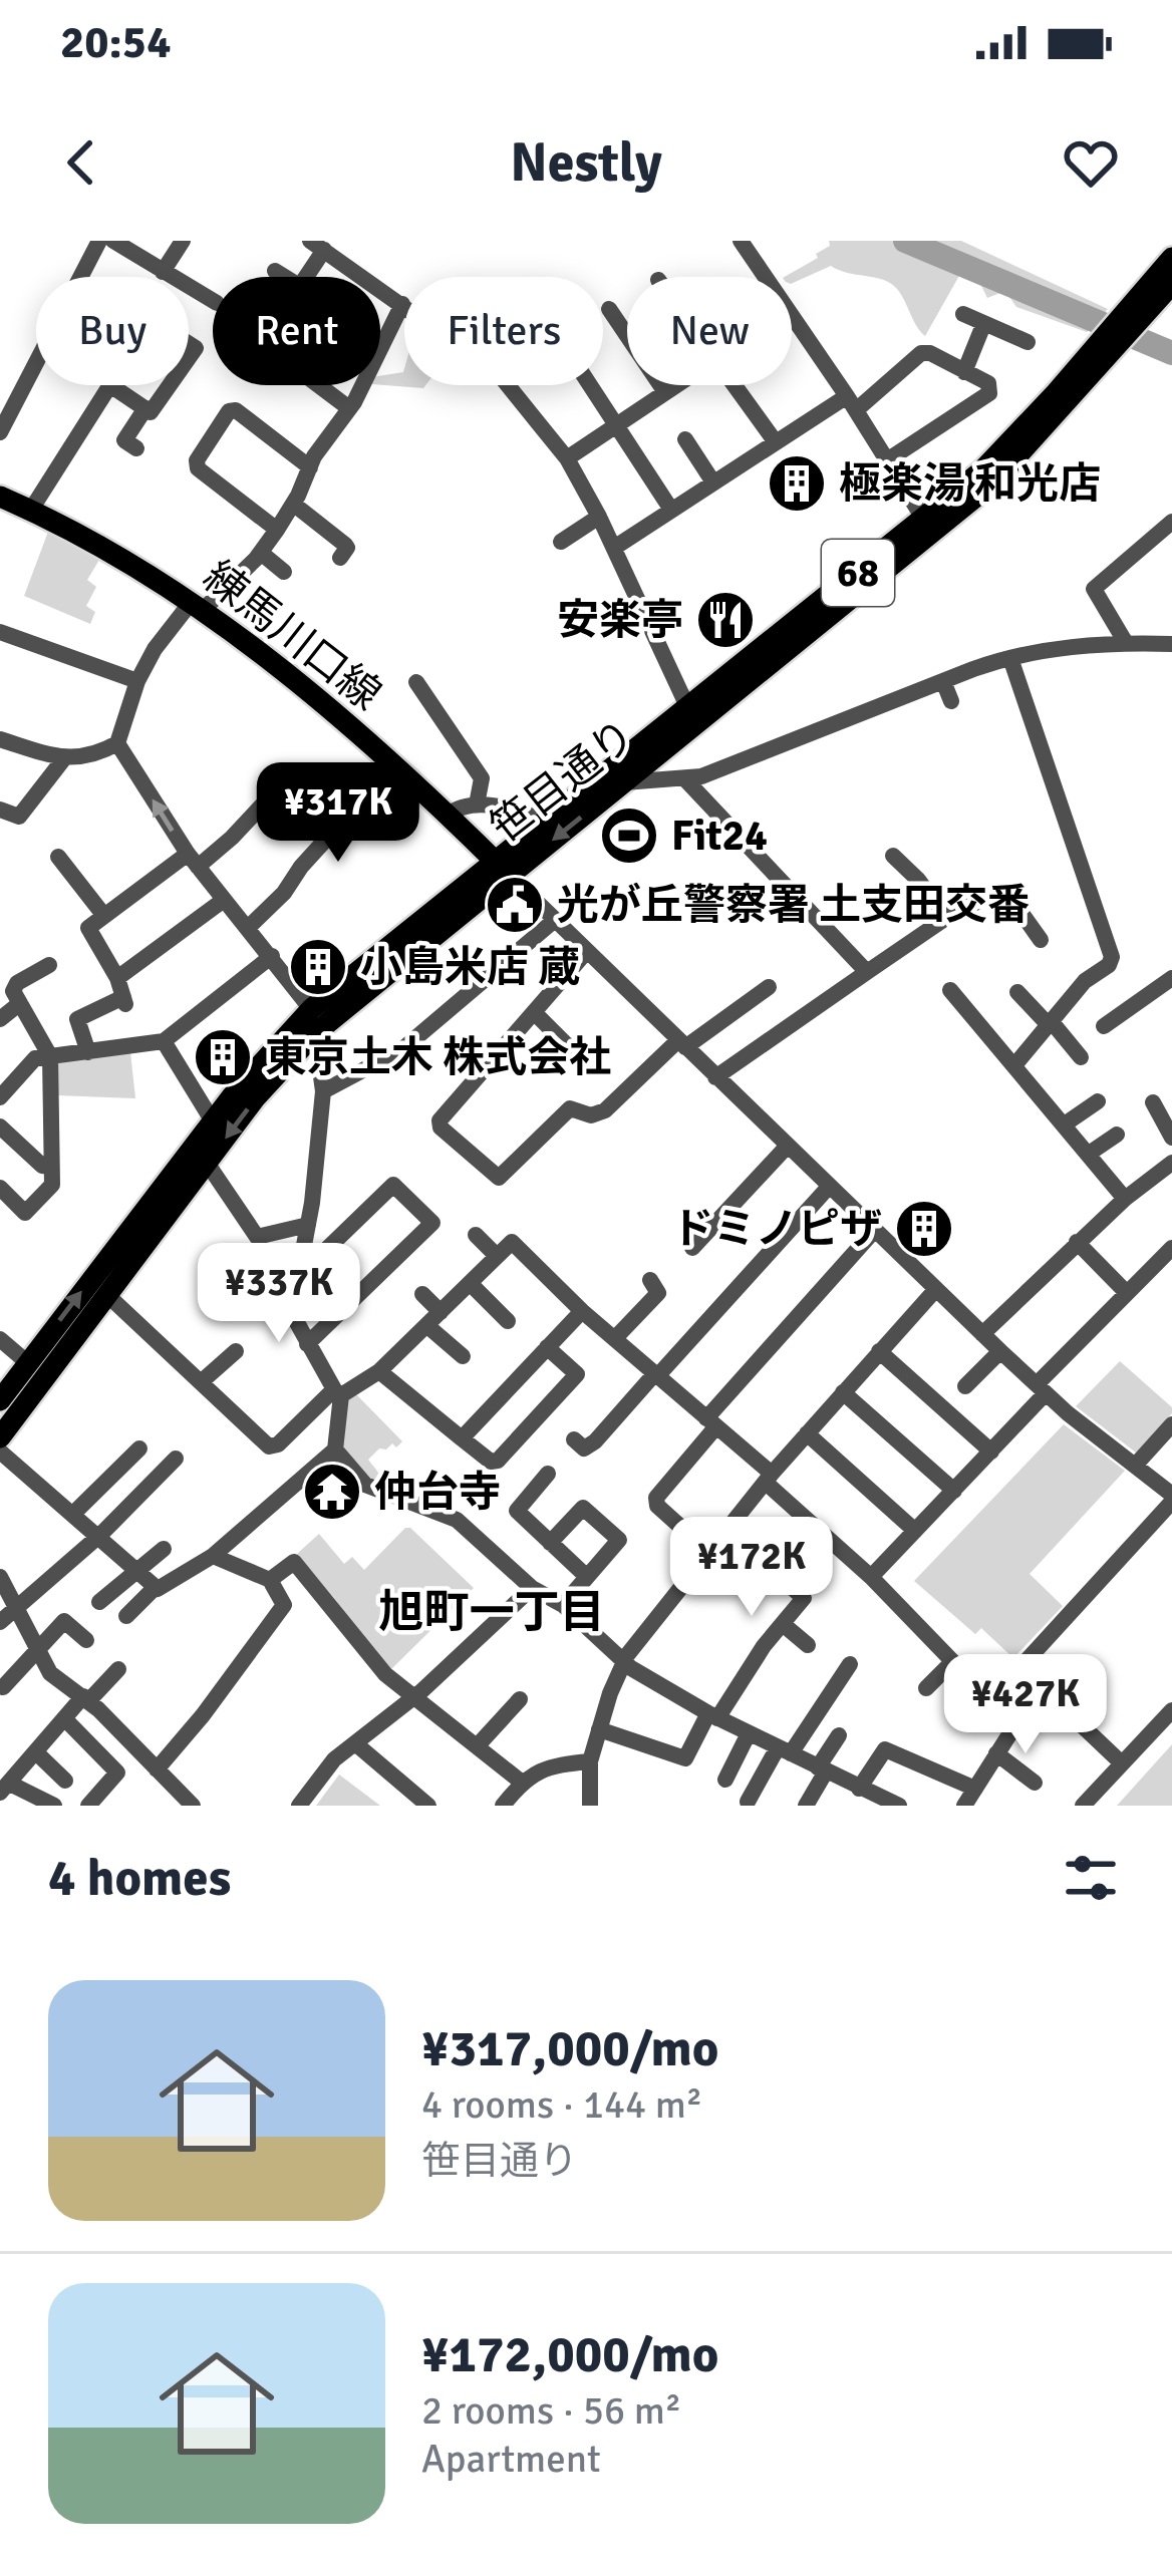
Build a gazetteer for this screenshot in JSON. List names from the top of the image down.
{
  "streets": {
    "main road": ["68", "練馬川口線", "笹目通り"]
  },
  "crossings": [
    ["練馬川口線", "笹目通り"]
  ],
  "districts": ["旭町一丁目"],
  "places": {
    "building": [
      "極楽湯 和光店",
      "小島米店 蔵",
      "東京土木 株式会社",
      "ドミノピザ"
    ],
    "restaurant": ["安楽亭"],
    "sports": ["Fit24"],
    "public building": ["光が丘警察署 土支田交番"],
    "temple": ["仲台寺"]
  },
  "page": {
    "status": "20:54",
    "header": "Nestly",
    "chip": [
      "Buy",
      "Rent",
      "Filters",
      "New"
    ],
    "price": [
      "¥317K",
      "¥337K",
      "¥172K",
      "¥427K"
    ],
    "heading": "4 homes",
    "list": [
      {
        "name": "¥317,000/mo",
        "note": "4 rooms · 144 m² · 笹目通り"
      },
      {
        "name": "¥172,000/mo",
        "note": "2 rooms · 56 m² · Apartment"
      }
    ]
  }
}
